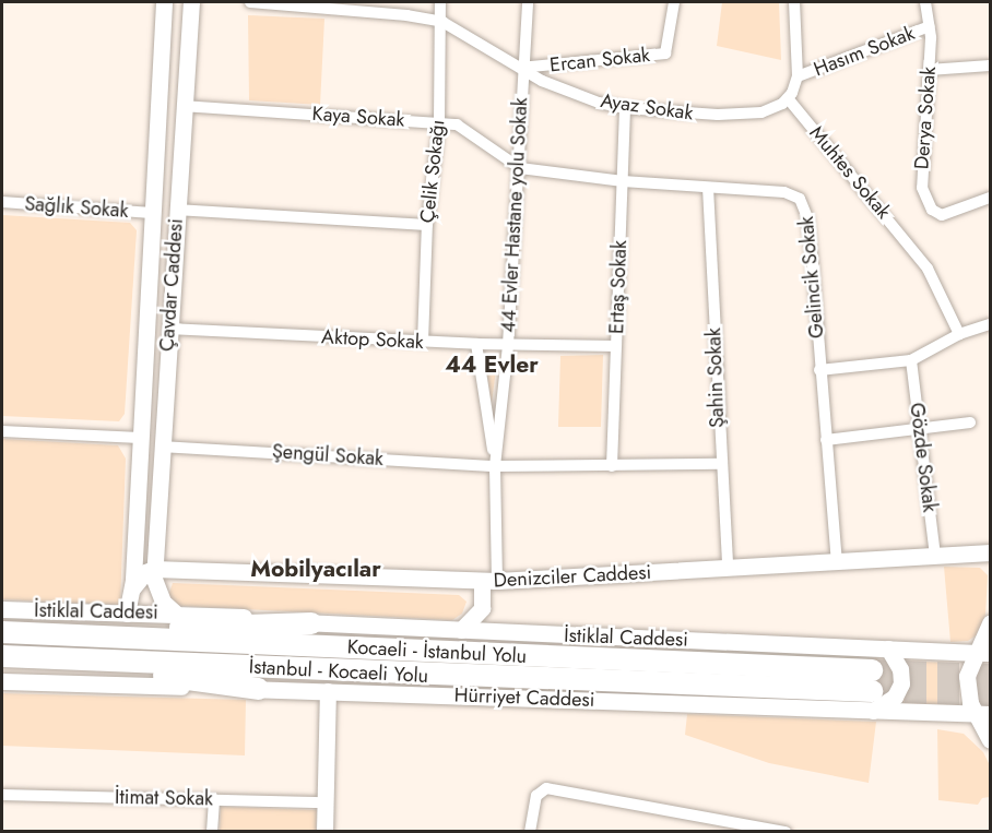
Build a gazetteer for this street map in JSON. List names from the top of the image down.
{
  "streets": {
    "highway": ["Kocaeli - İstanbul Yolu", "İstanbul - Kocaeli Yolu"],
    "main road": [
      "Çavdar Caddesi",
      "Denizciler Caddesi",
      "İstiklal Caddesi",
      "Hürriyet Caddesi"
    ],
    "street": [
      "Hasım Sokak",
      "Ercan Sokak",
      "Ayaz Sokak",
      "Kaya Sokak",
      "Derya Sokak",
      "Çelik Sokağı",
      "Muhtes Sokak",
      "Sağlık Sokak",
      "44 Evler Hastane yolu Sokak",
      "Gelincik Sokak",
      "Ertaş Sokak",
      "Aktop Sokak",
      "Şahin Sokak",
      "Şengül Sokak",
      "Gözde Sokak",
      "İtimat Sokak"
    ]
  },
  "crossings": [
    ["Hasım Sokak", "Derya Sokak"],
    ["Ercan Sokak", "Ayaz Sokak"],
    ["Ercan Sokak", "44 Evler Hastane yolu Sokak"],
    ["Ayaz Sokak", "Çelik Sokağı"],
    ["Ayaz Sokak", "Muhtes Sokak"],
    ["Ayaz Sokak", "44 Evler Hastane yolu Sokak"],
    ["Ayaz Sokak", "Ertaş Sokak"],
    ["Kaya Sokak", "Çelik Sokağı"],
    ["Kaya Sokak", "44 Evler Hastane yolu Sokak"],
    ["Kaya Sokak", "Gelincik Sokak"],
    ["Kaya Sokak", "Çavdar Caddesi"],
    ["Çelik Sokağı", "Aktop Sokak"],
    ["Sağlık Sokak", "Çavdar Caddesi"],
    ["44 Evler Hastane yolu Sokak", "Gelincik Sokak"],
    ["44 Evler Hastane yolu Sokak", "Aktop Sokak"],
    ["44 Evler Hastane yolu Sokak", "Şengül Sokak"],
    ["44 Evler Hastane yolu Sokak", "Denizciler Caddesi"],
    ["Gelincik Sokak", "Ertaş Sokak"],
    ["Gelincik Sokak", "Şahin Sokak"],
    ["Gelincik Sokak", "Denizciler Caddesi"],
    ["Çavdar Caddesi", "Aktop Sokak"],
    ["Çavdar Caddesi", "Şengül Sokak"],
    ["Çavdar Caddesi", "Denizciler Caddesi"],
    ["Çavdar Caddesi", "İstiklal Caddesi"],
    ["Ertaş Sokak", "Aktop Sokak"],
    ["Ertaş Sokak", "Şengül Sokak"],
    ["Şahin Sokak", "Şengül Sokak"],
    ["Şahin Sokak", "Denizciler Caddesi"],
    ["Gözde Sokak", "Denizciler Caddesi"],
    ["Kocaeli - İstanbul Yolu", "İstanbul - Kocaeli Yolu"],
    ["Kocaeli - İstanbul Yolu", "Hürriyet Caddesi"],
    ["İstanbul - Kocaeli Yolu", "Hürriyet Caddesi"]
  ],
  "districts": ["44 Evler", "Mobilyacılar"]
}
